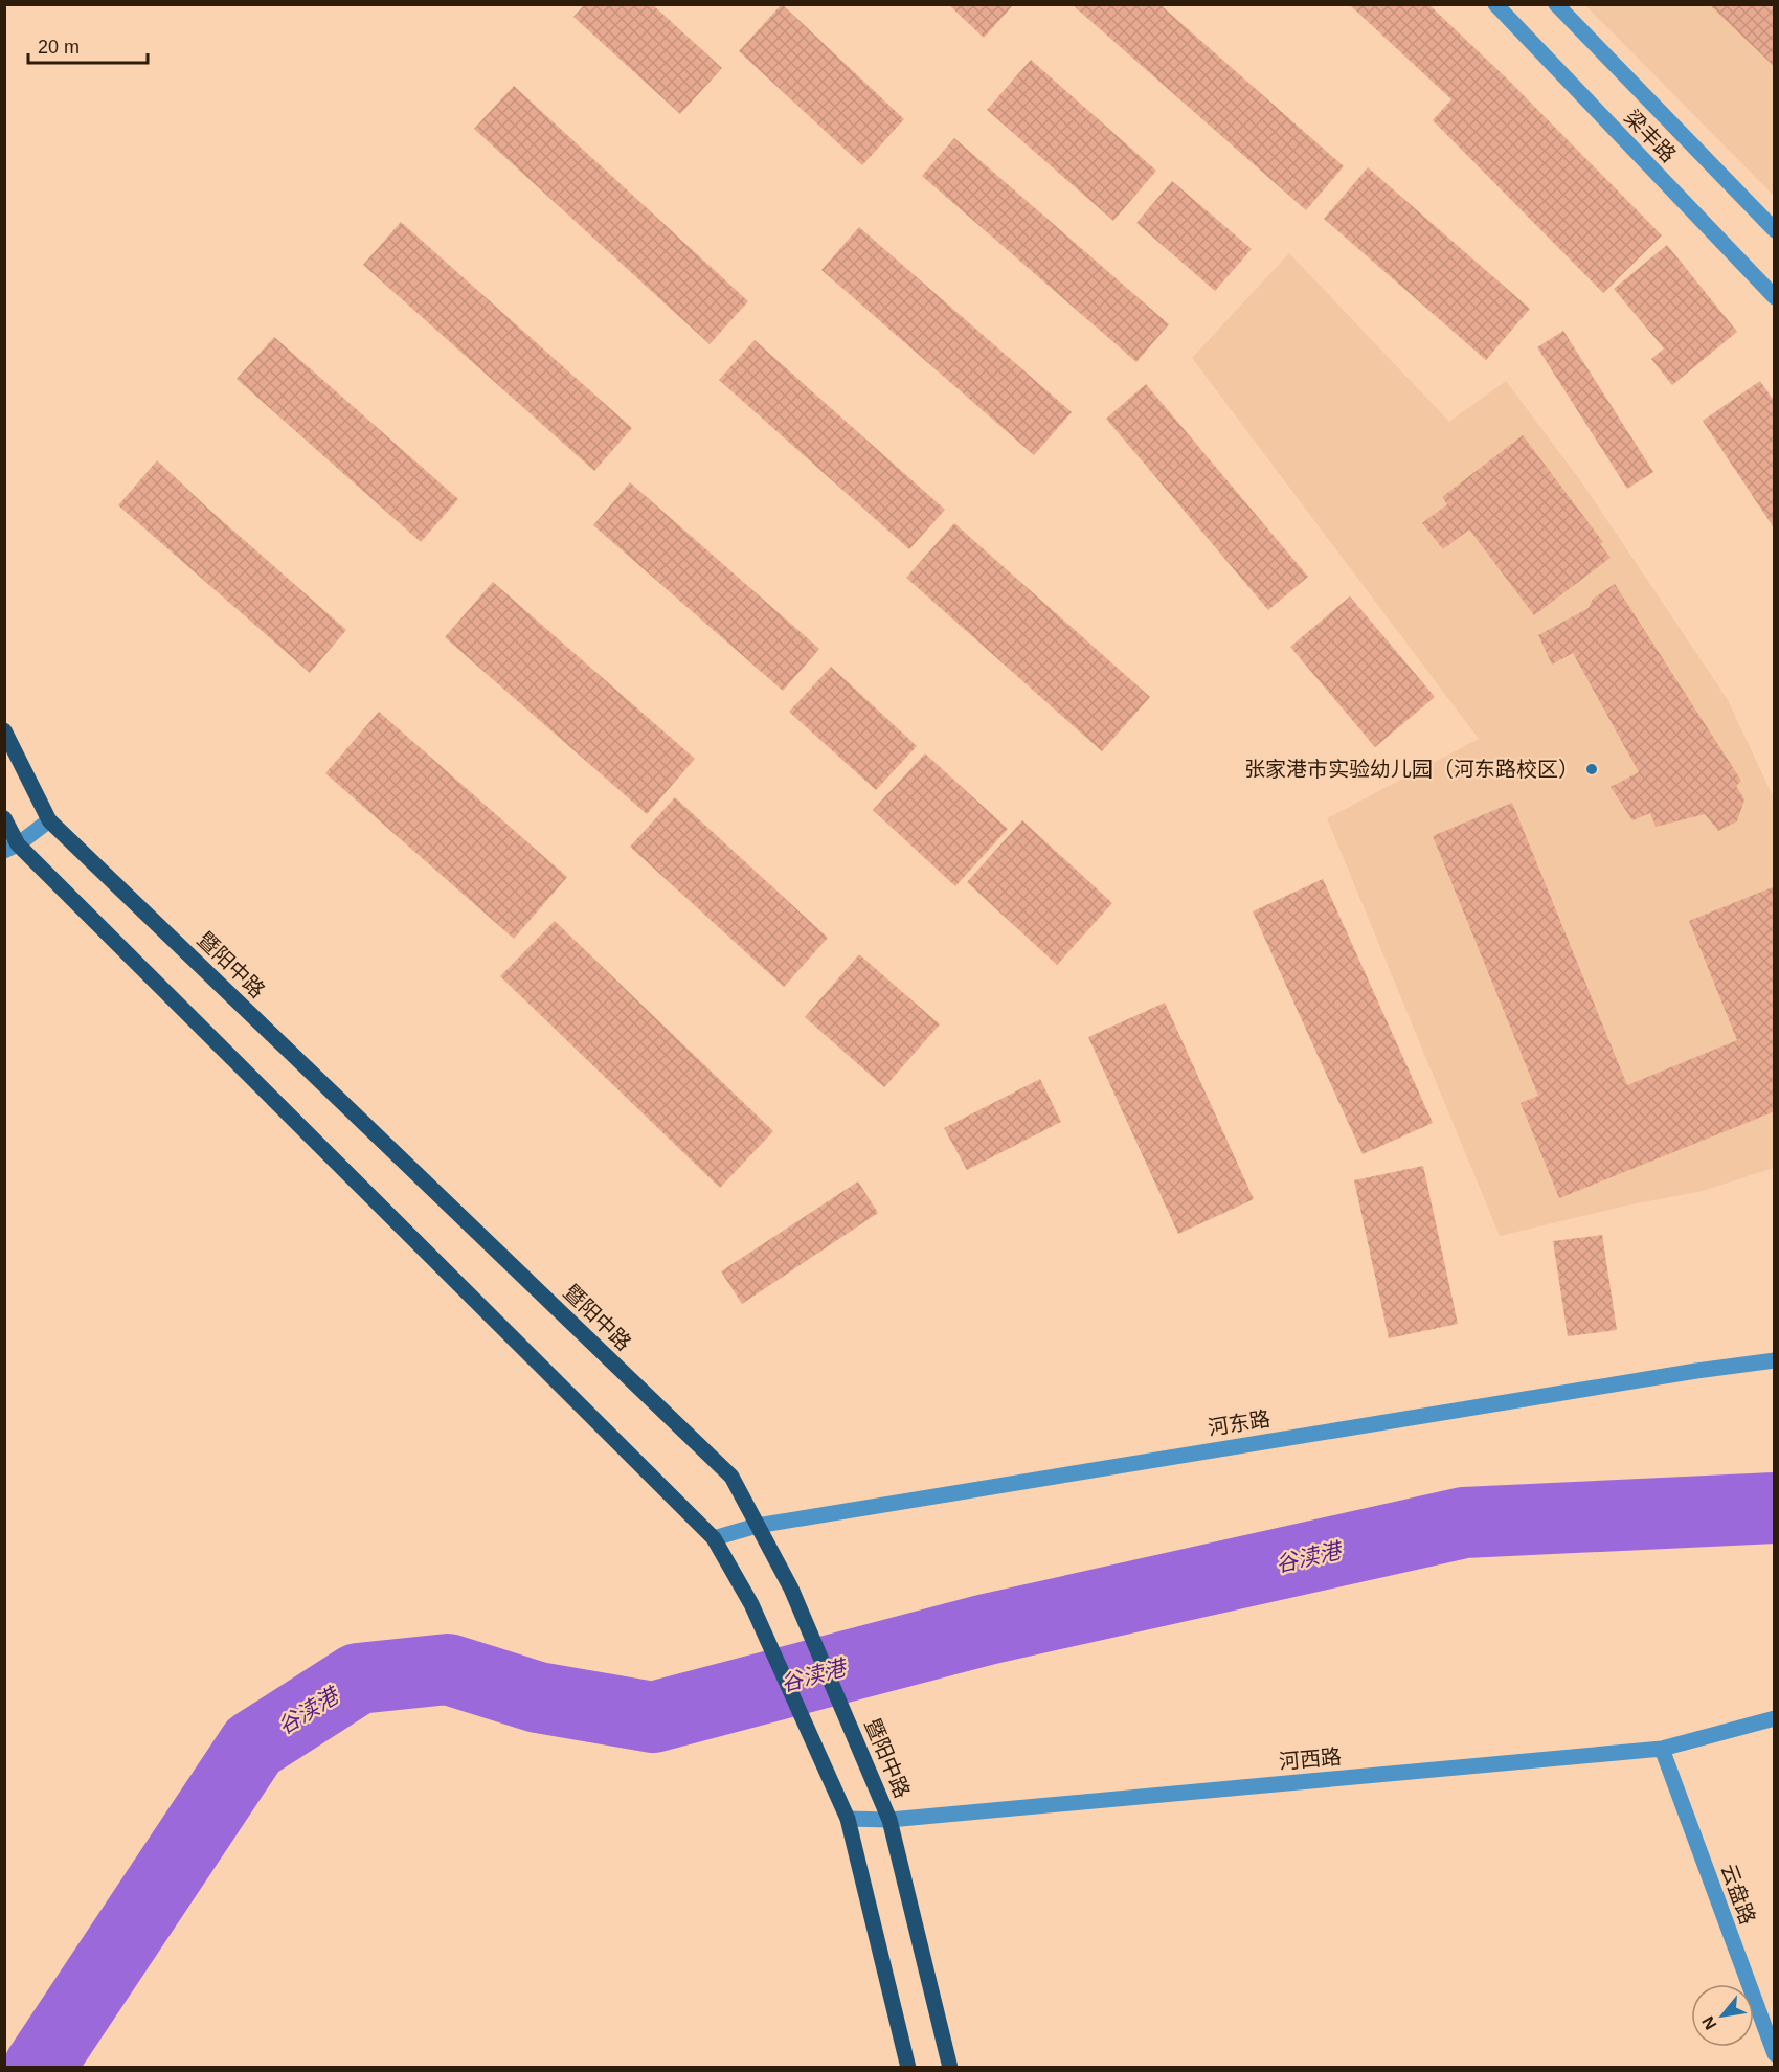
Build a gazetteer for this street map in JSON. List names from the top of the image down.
{
  "streets": {
    "main road": ["暨阳中路"],
    "street": [
      "梁丰路",
      "河东路",
      "河西路",
      "云盘路"
    ]
  },
  "crossings": [
    ["暨阳中路", "河东路"],
    ["暨阳中路", "河西路"],
    ["河西路", "云盘路"]
  ],
  "water": ["谷渎港"],
  "places": ["张家港市实验幼儿园（河东路校区）"],
  "scale_bar": "20 m",
  "north": "bottom left"
}
